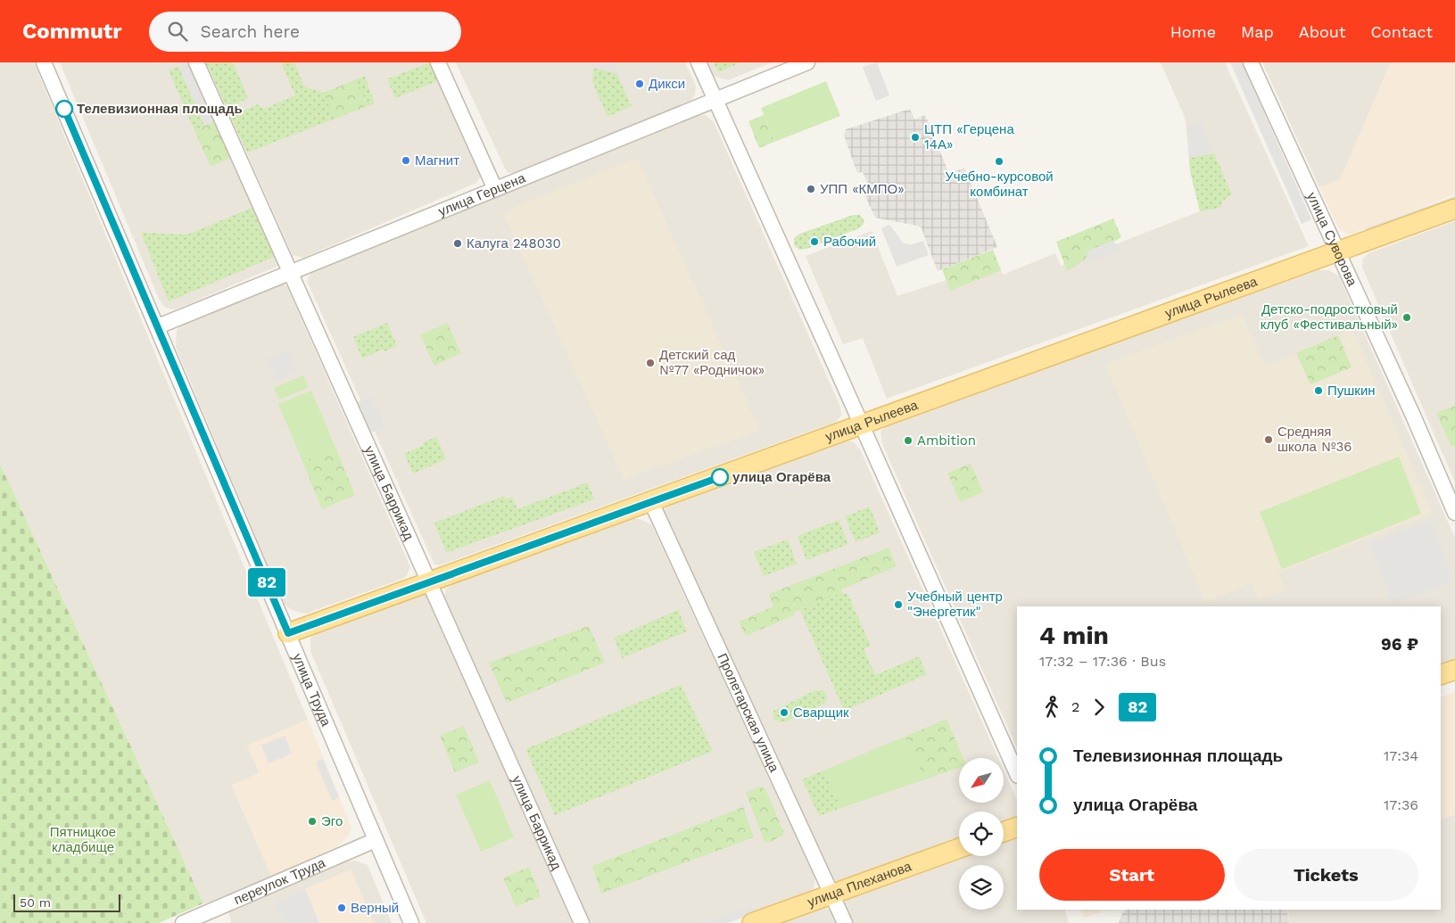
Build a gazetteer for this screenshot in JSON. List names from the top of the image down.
{
  "streets": {
    "main road": ["улица Рылеева", "улица Плеханова"],
    "street": [
      "улица Герцена",
      "улица Суворова",
      "улица Баррикад",
      "улица Труда",
      "Пролетарская улица",
      "переулок Труда"
    ]
  },
  "crossings": [
    ["улица Герцена", "улица Баррикад"],
    ["улица Герцена", "улица Труда"],
    ["улица Суворова", "улица Рылеева"],
    ["улица Рылеева", "улица Баррикад"],
    ["улица Рылеева", "улица Труда"],
    ["улица Рылеева", "Пролетарская улица"],
    ["улица Труда", "переулок Труда"],
    ["Пролетарская улица", "улица Плеханова"]
  ],
  "parks": ["Пятницкое кладбище"],
  "places": [
    "Дикси",
    "Телевизионная площадь",
    "ЦТП «Герцена 14А»",
    "Магнит",
    "Учебно-курсовой комбинат",
    "УПП «КМПО»",
    "Рабочий",
    "Калуга 248030",
    "Детско-подростковый клуб «Фестивальный»",
    "Детский сад №77 «Родничок»",
    "Пушкин",
    "Средняя школа №36",
    "Ambition",
    "улица Огарёва",
    "Учебный центр \"Энергетик\"",
    "Сварщик",
    "Эго",
    "Верный"
  ],
  "lines": ["bus line 82"],
  "scale_bar": "50 m",
  "north": "bottom left",
  "page": {
    "header": "Commutr",
    "search": "Search here",
    "nav": [
      "Home",
      "Map",
      "About",
      "Contact"
    ],
    "on_map": "82",
    "heading": ["4 min", "17:32 – 17:36 · Bus", "96 ₽"],
    "legs": ["2", "82"],
    "list": [
      {
        "name": "Телевизионная площадь",
        "value": "17:34"
      },
      {
        "name": "улица Огарёва",
        "value": "17:36"
      }
    ],
    "buttons": ["Start", "Tickets"],
    "scale": "50 m"
  }
}
